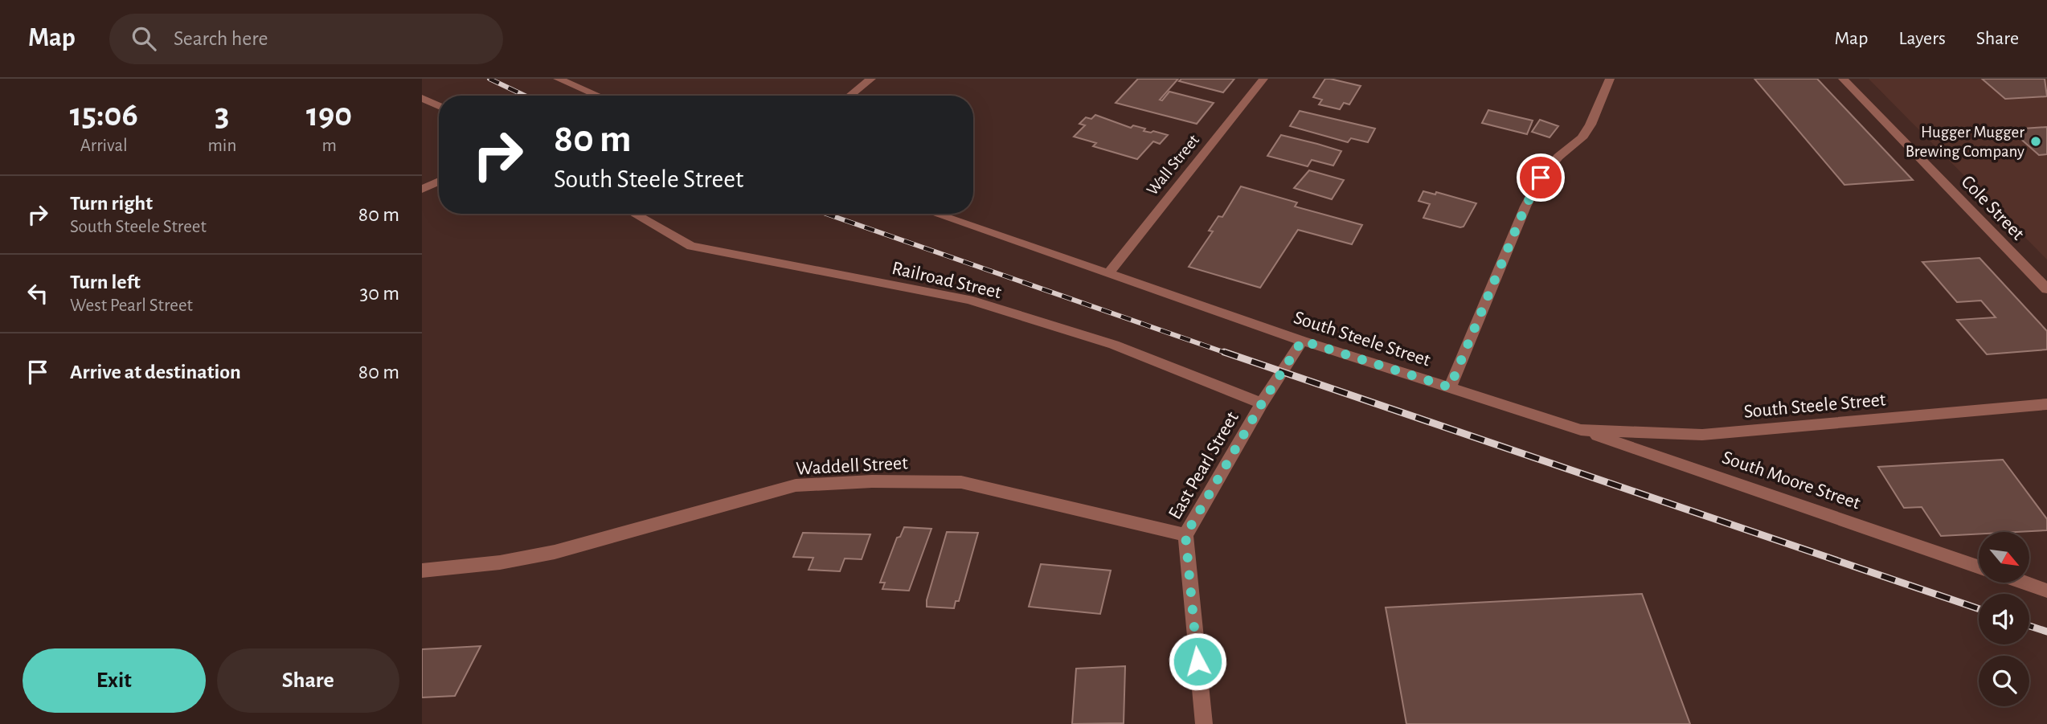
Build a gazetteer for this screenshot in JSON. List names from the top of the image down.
{
  "streets": {
    "street": [
      "Wall Street",
      "Cole Street",
      "Railroad Street",
      "South Steele Street",
      "Waddell Street",
      "East Pearl Street",
      "South Moore Street"
    ]
  },
  "crossings": [
    ["Wall Street", "South Steele Street"],
    ["Railroad Street", "East Pearl Street"],
    ["South Steele Street", "East Pearl Street"],
    ["South Steele Street", "South Moore Street"],
    ["Waddell Street", "East Pearl Street"]
  ],
  "places": ["Hugger Mugger Brewing Company"],
  "north": "bottom right",
  "page": {
    "header": "Map",
    "search": "Search here",
    "nav": ["Map", "Layers", "Share"],
    "eta": [
      "15:06",
      "Arrival",
      "3",
      "min",
      "190",
      "m"
    ],
    "turn": ["80 m", "South Steele Street"],
    "list": [
      {
        "name": "Turn right",
        "note": "South Steele Street",
        "value": "80 m"
      },
      {
        "name": "Turn left",
        "note": "West Pearl Street",
        "value": "30 m"
      },
      {
        "name": "Arrive at destination",
        "value": "80 m"
      }
    ],
    "buttons": ["Exit", "Share"]
  }
}
